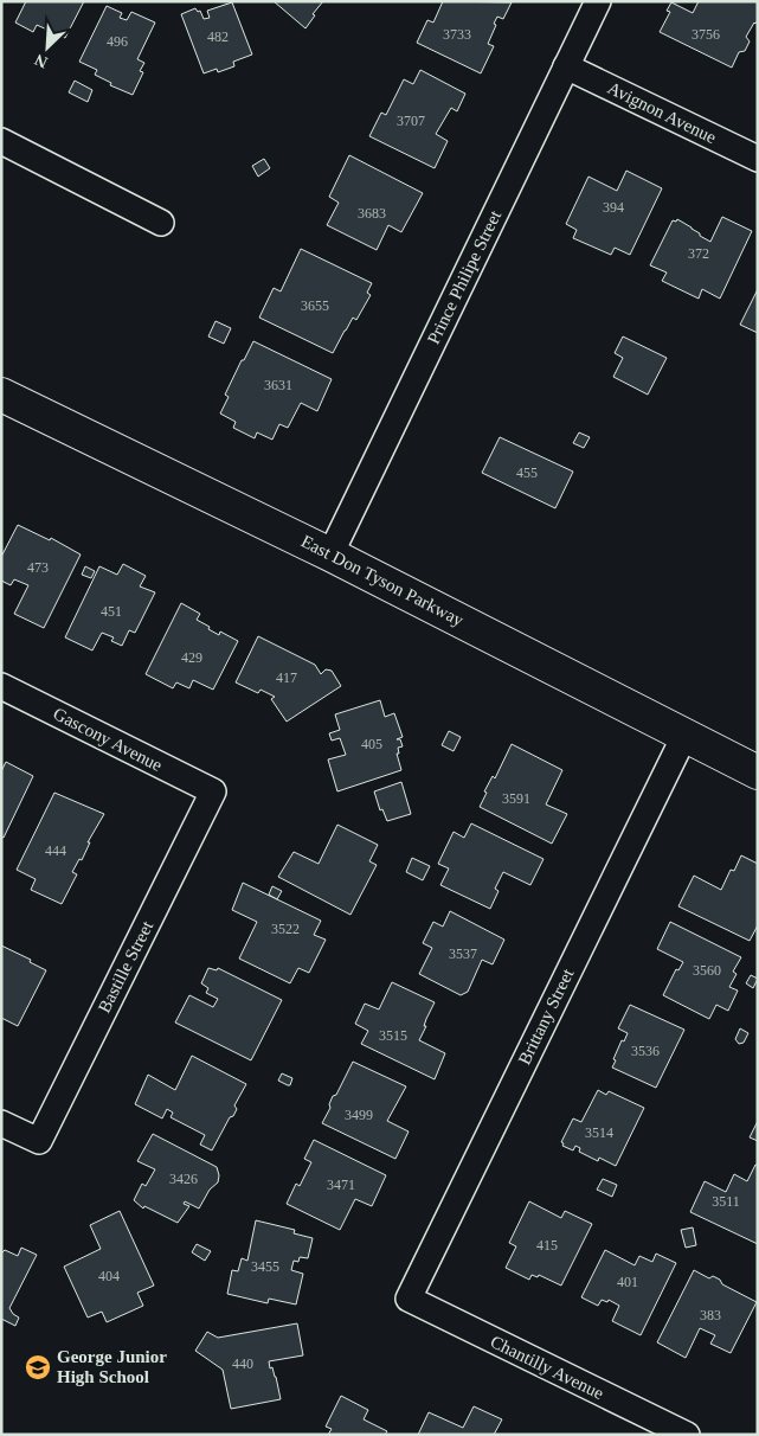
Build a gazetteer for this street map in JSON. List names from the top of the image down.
{
  "streets": {
    "main road": ["East Don Tyson Parkway"],
    "street": [
      "Avignon Avenue",
      "Prince Philipe Street",
      "Gascony Avenue",
      "Bastille Street",
      "Brittany Street",
      "Chantilly Avenue"
    ]
  },
  "crossings": [
    ["Avignon Avenue", "Prince Philipe Street"],
    ["Prince Philipe Street", "East Don Tyson Parkway"],
    ["East Don Tyson Parkway", "Brittany Street"],
    ["Gascony Avenue", "Bastille Street"],
    ["Brittany Street", "Chantilly Avenue"]
  ],
  "places": {
    "school or university": ["George Junior High School"]
  },
  "house_numbers": [
    "3733",
    "3756",
    "482",
    "496",
    "3707",
    "394",
    "3683",
    "372",
    "3655",
    "3631",
    "455",
    "473",
    "451",
    "429",
    "417",
    "405",
    "3591",
    "444",
    "3522",
    "3537",
    "3560",
    "3515",
    "3536",
    "3499",
    "3514",
    "3426",
    "3471",
    "3511",
    "415",
    "3455",
    "404",
    "401",
    "383",
    "440"
  ],
  "north": "bottom left"
}
